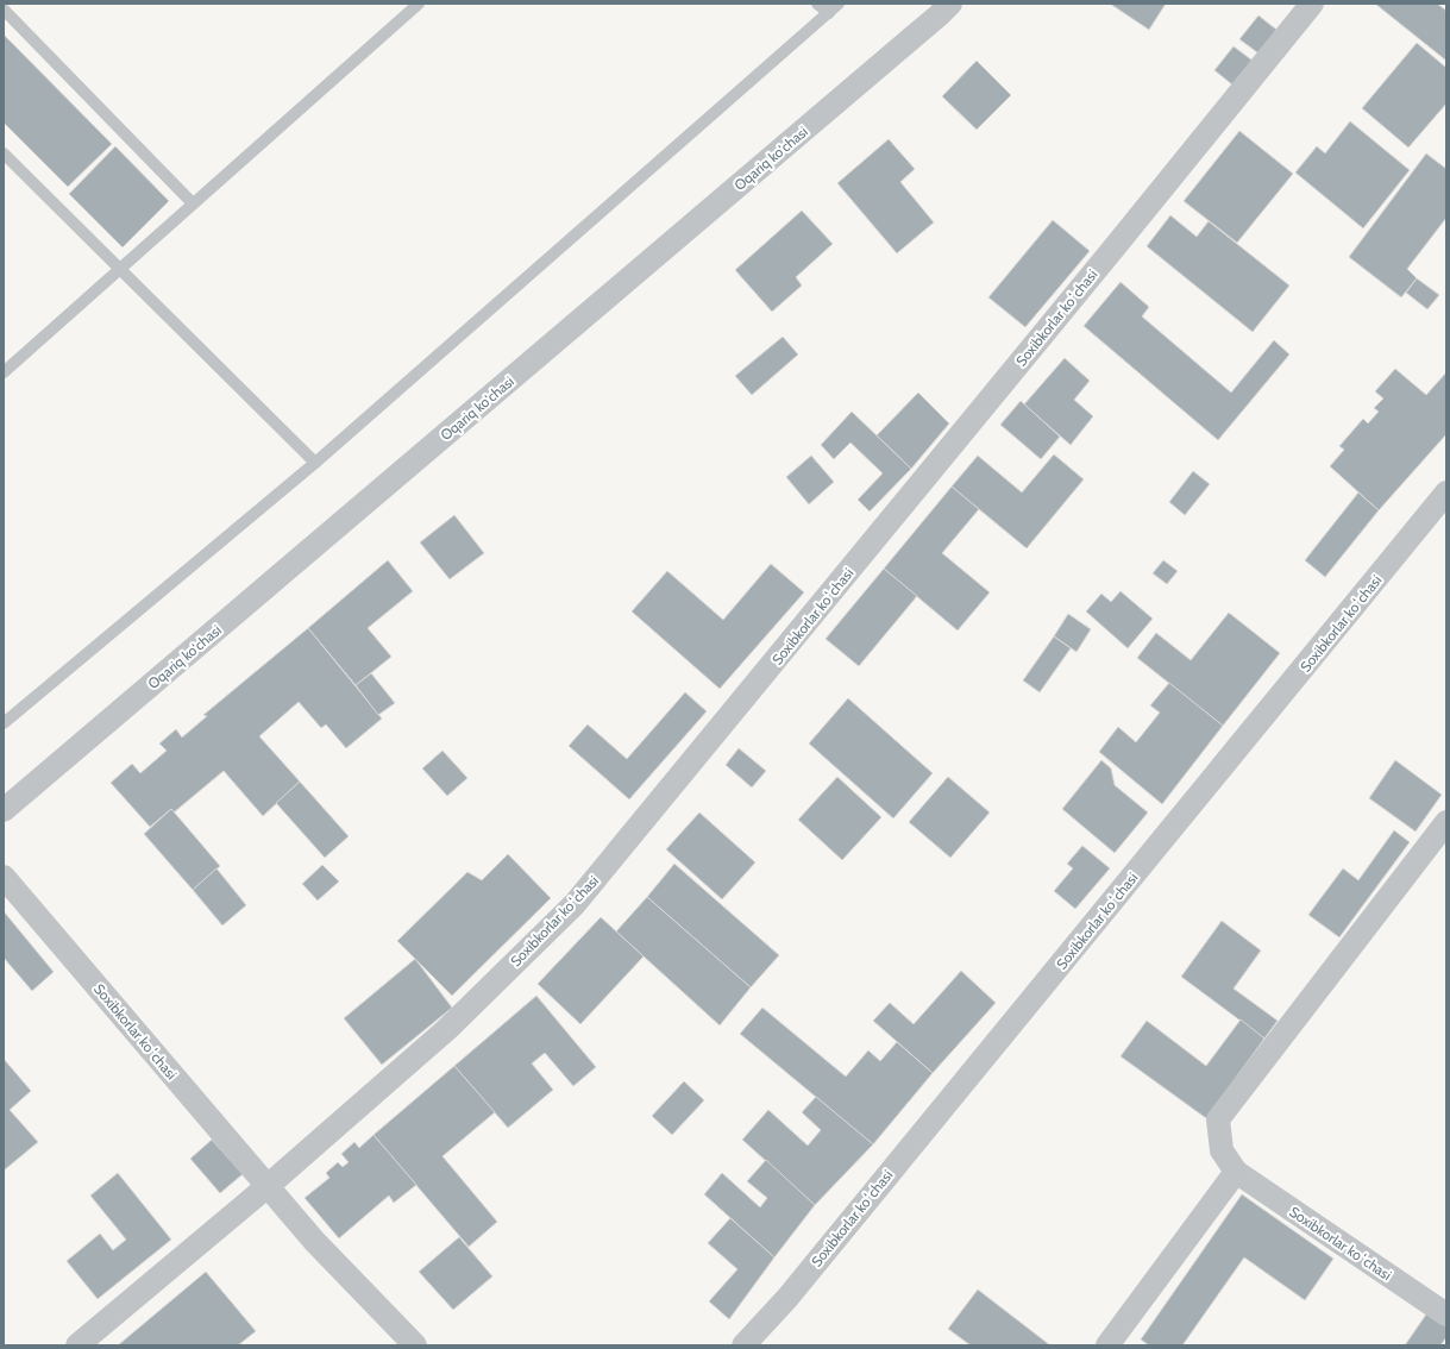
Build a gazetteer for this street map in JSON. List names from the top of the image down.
{
  "streets": {
    "street": ["Oqariq ko'chasi", "Soxibkorlar koʻchasi"]
  }
}
